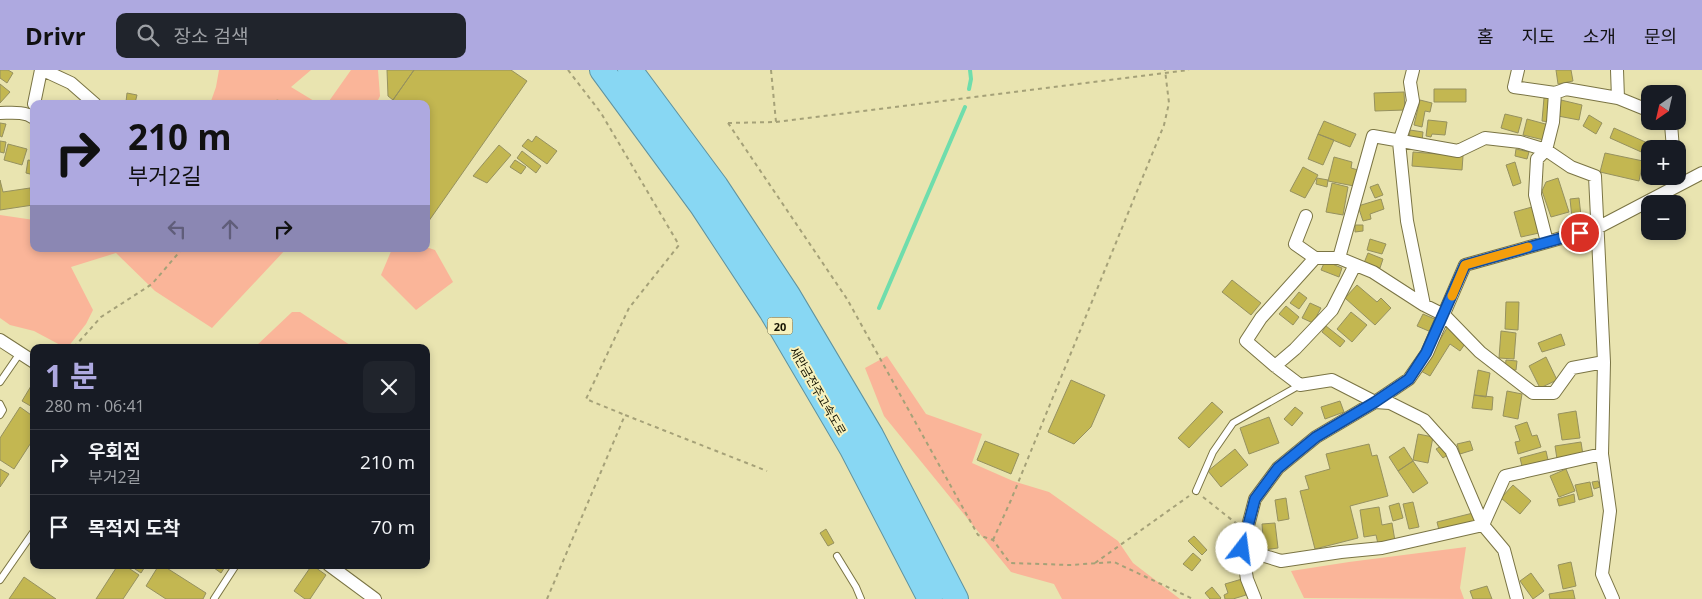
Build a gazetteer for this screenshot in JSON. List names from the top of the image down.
{
  "streets": {
    "highway": ["20", "새만금전주고속도로"]
  },
  "north": "bottom left",
  "page": {
    "header": "Drivr",
    "search": "장소 검색",
    "nav": [
      "홈",
      "지도",
      "소개",
      "문의"
    ],
    "map_buttons": ["+", "−"],
    "turn": ["210 m", "부거2길"],
    "heading": ["1 분", "280 m · 06:41"],
    "list": [
      {
        "name": "우회전",
        "note": "부거2길",
        "value": "210 m"
      },
      {
        "name": "목적지 도착",
        "value": "70 m"
      }
    ]
  }
}
